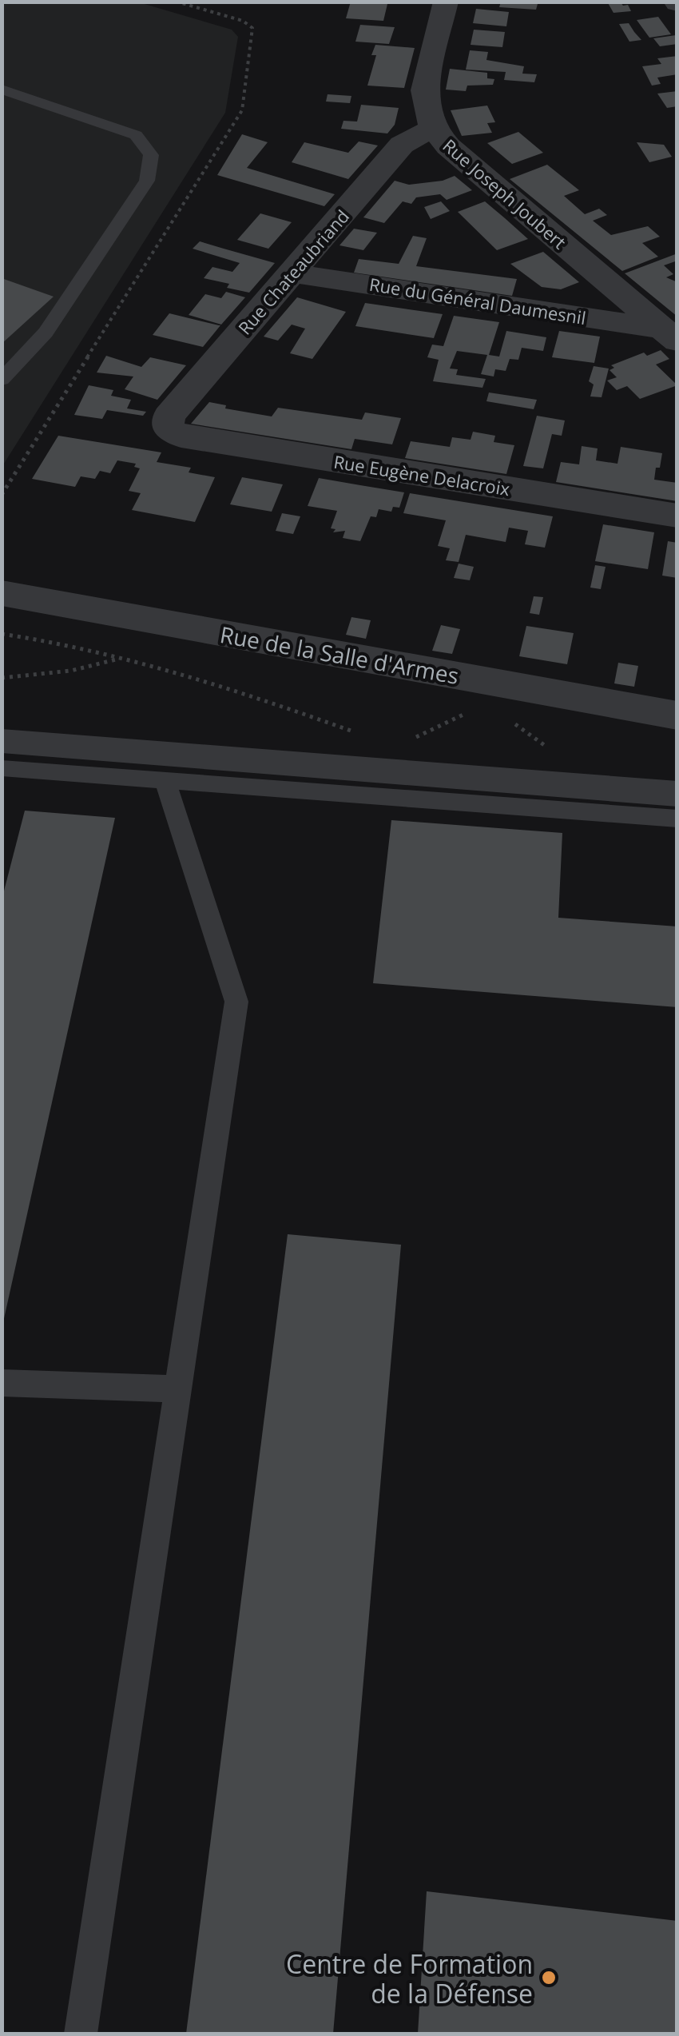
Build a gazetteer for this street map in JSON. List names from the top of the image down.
{
  "streets": {
    "street": [
      "Rue Joseph Joubert",
      "Rue Chateaubriand",
      "Rue du Général Daumesnil",
      "Rue Eugène Delacroix",
      "Rue de la Salle d'Armes"
    ]
  },
  "crossings": [
    ["Rue Joseph Joubert", "Rue Chateaubriand"],
    ["Rue Joseph Joubert", "Rue du Général Daumesnil"],
    ["Rue Chateaubriand", "Rue du Général Daumesnil"],
    ["Rue Chateaubriand", "Rue Eugène Delacroix"]
  ],
  "places": ["Centre de Formation de la Défense"]
}
